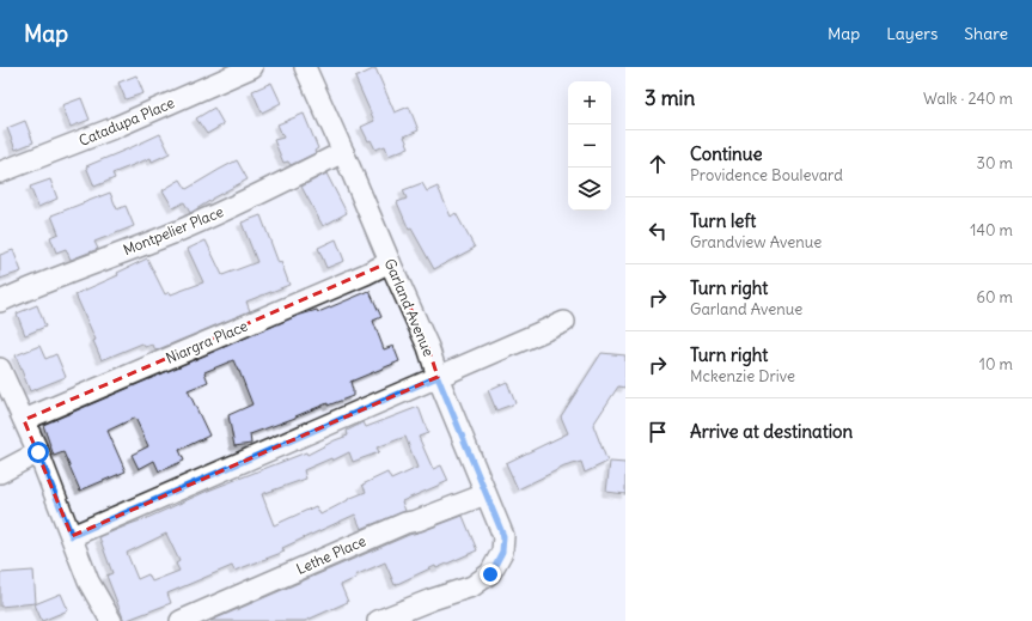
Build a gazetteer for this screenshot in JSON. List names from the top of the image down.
{
  "streets": {
    "street": [
      "Catadupa Place",
      "Montpelier Place",
      "Garland Avenue",
      "Niargra Place",
      "Lethe Place"
    ]
  },
  "crossings": [
    ["Montpelier Place", "Garland Avenue"],
    ["Garland Avenue", "Niargra Place"],
    ["Garland Avenue", "Lethe Place"]
  ],
  "page": {
    "header": "Map",
    "nav": ["Map", "Layers", "Share"],
    "heading": ["3 min", "Walk · 240 m"],
    "map_buttons": ["+", "−"],
    "list": [
      ["Continue", "Providence Boulevard", "30 m"],
      ["Turn left", "Grandview Avenue", "140 m"],
      ["Turn right", "Garland Avenue", "60 m"],
      ["Turn right", "Mckenzie Drive", "10 m"],
      "Arrive at destination"
    ]
  }
}
